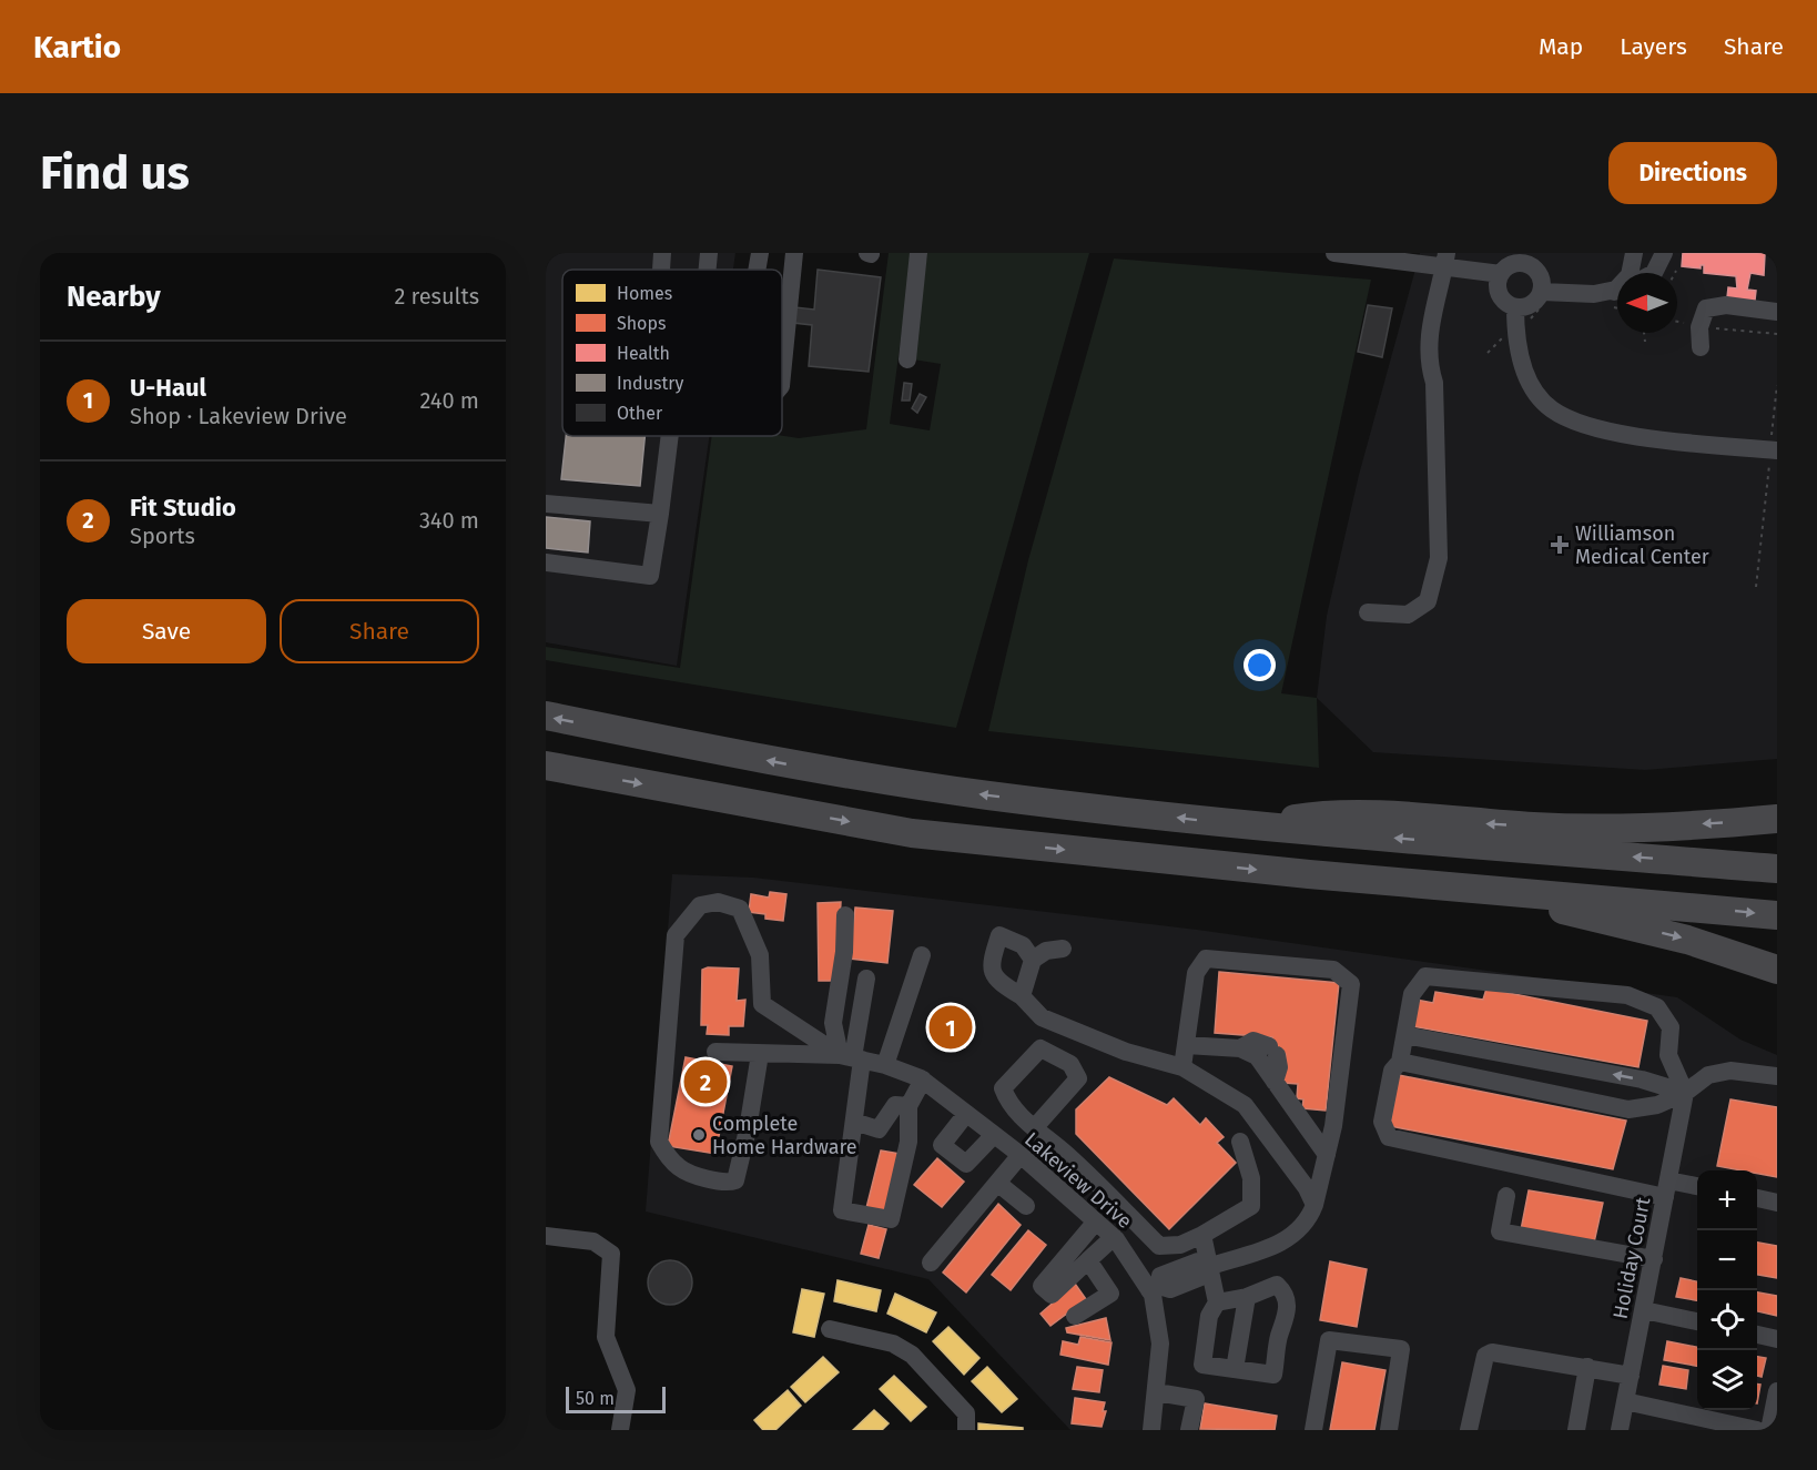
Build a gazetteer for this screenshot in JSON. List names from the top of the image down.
{
  "streets": {
    "street": ["Lakeview Drive", "Holiday Court"]
  },
  "places": {
    "health": ["Williamson Medical Center"],
    "other": ["Complete Home Hardware"]
  },
  "legend": [
    "Homes",
    "Shops",
    "Health",
    "Industry",
    "Other"
  ],
  "scale_bar": "50 m",
  "north": "left",
  "page": {
    "header": "Kartio",
    "nav": ["Map", "Layers", "Share"],
    "buttons": [
      "Directions",
      ["Save", "Share"]
    ],
    "title": "Find us",
    "heading": ["Nearby", "2 results"],
    "list": [
      {
        "mark": "1",
        "name": "U-Haul",
        "note": "Shop · Lakeview Drive",
        "value": "240 m"
      },
      {
        "mark": "2",
        "name": "Fit Studio",
        "note": "Sports",
        "value": "340 m"
      }
    ],
    "pins": ["1", "2"],
    "map_buttons": ["+", "−"],
    "scale": "50 m"
  }
}
